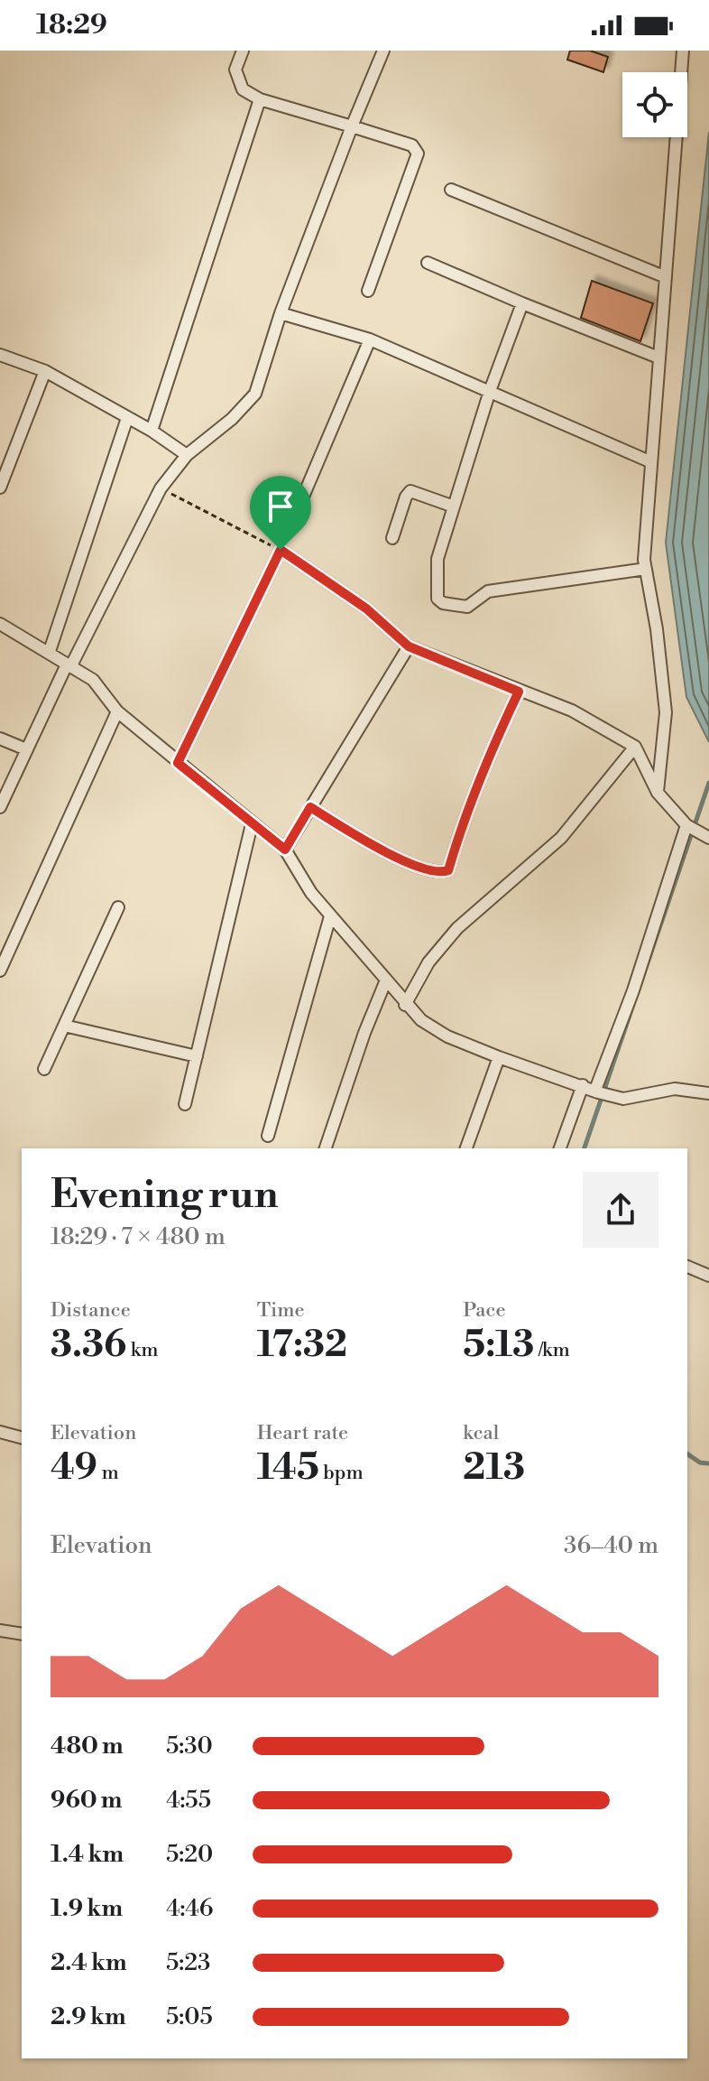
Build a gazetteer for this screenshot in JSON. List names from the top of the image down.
{
  "page": {
    "status": "18:29",
    "heading": ["Evening run", "18:29 · 7 × 480 m"],
    "stats": [
      ["Distance", "3.36 km"],
      ["Time", "17:32"],
      ["Pace", "5:13 /km"],
      ["Elevation", "49 m"],
      ["Heart rate", "145 bpm"],
      ["kcal", "213"]
    ],
    "chart": ["Elevation", "36–40 m"],
    "list": [
      {
        "name": "480 m",
        "note": "5:30"
      },
      {
        "name": "960 m",
        "note": "4:55"
      },
      {
        "name": "1.4 km",
        "note": "5:20"
      },
      {
        "name": "1.9 km",
        "note": "4:46"
      },
      {
        "name": "2.4 km",
        "note": "5:23"
      },
      {
        "name": "2.9 km",
        "note": "5:05"
      }
    ]
  }
}
